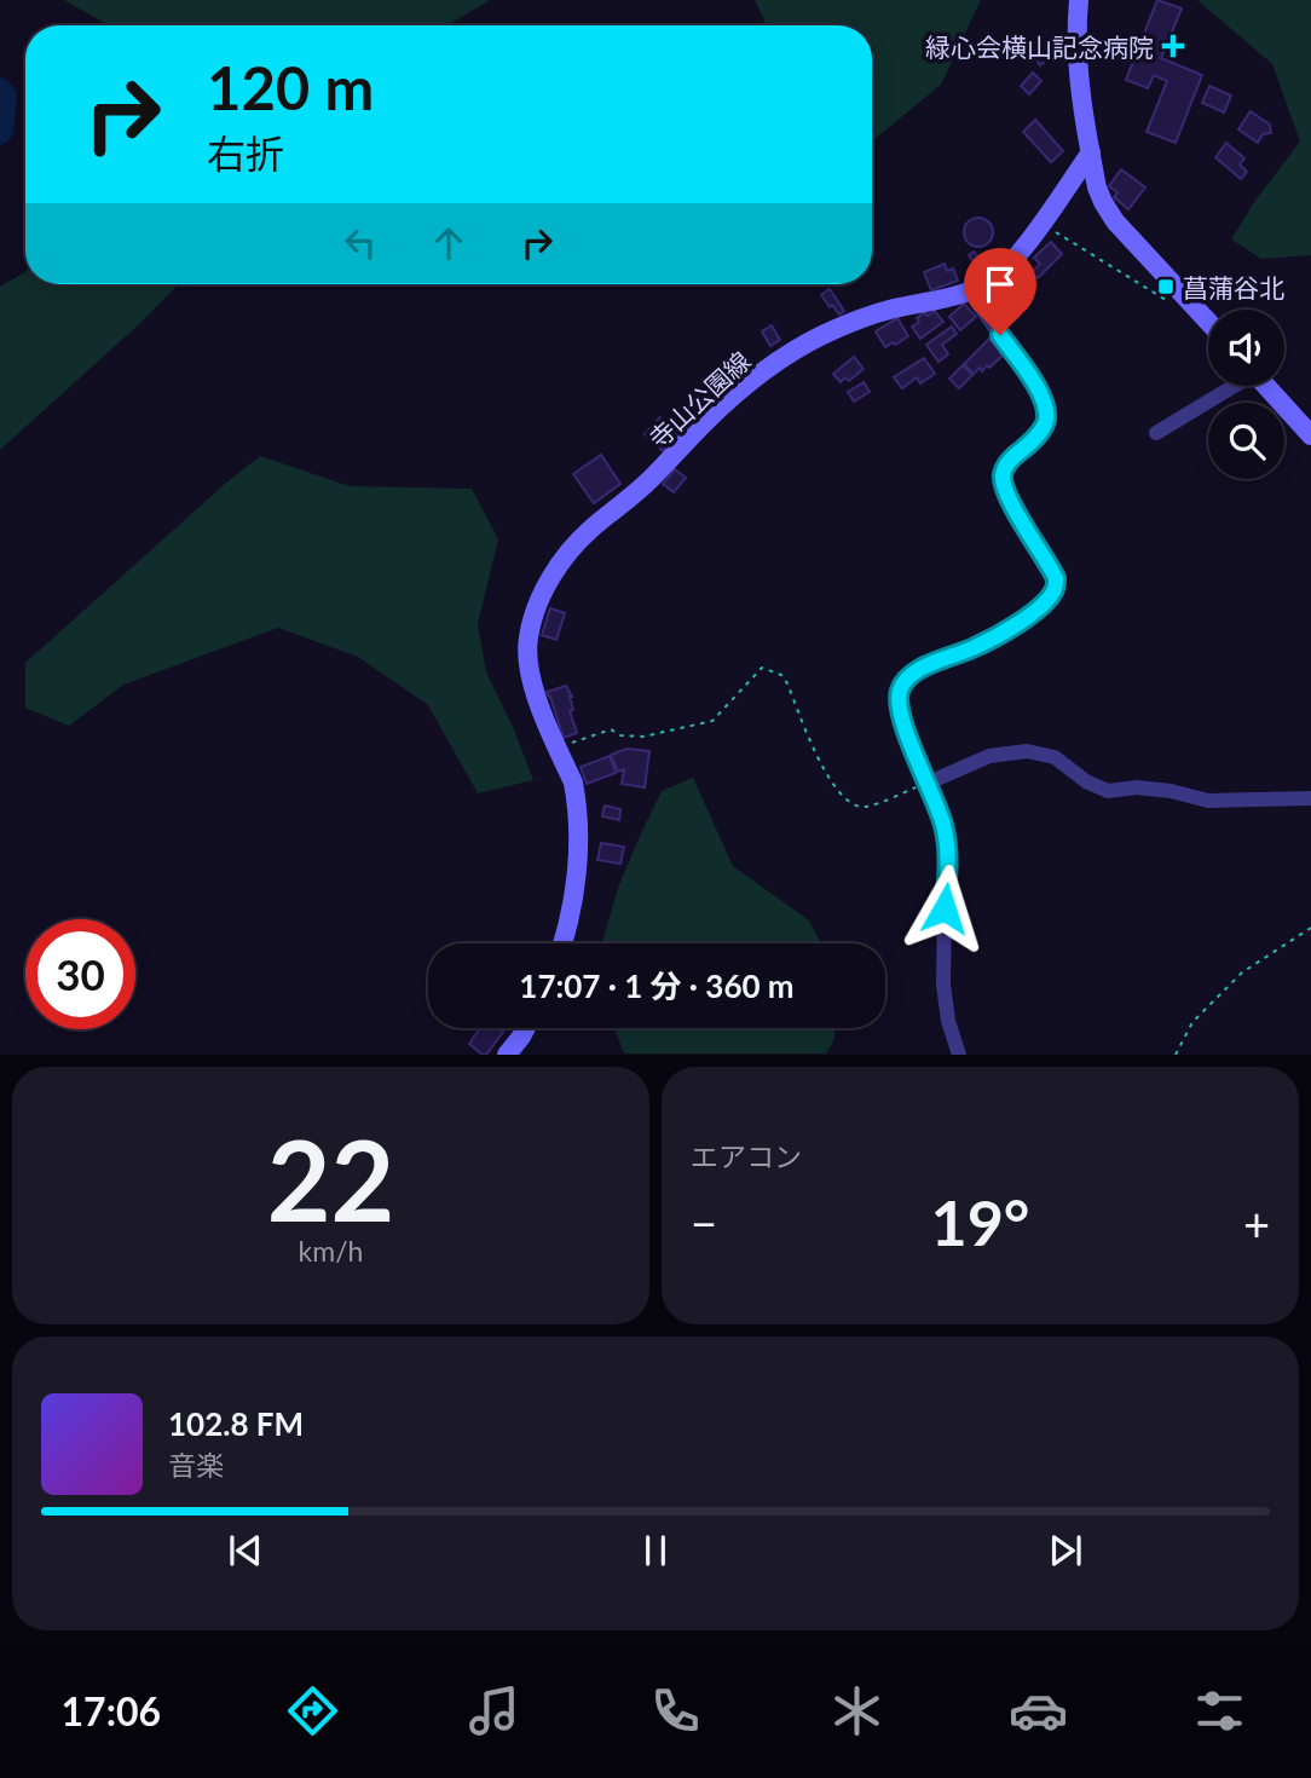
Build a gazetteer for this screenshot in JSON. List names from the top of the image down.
{
  "streets": {
    "main road": ["寺山公園線"]
  },
  "places": {
    "health": ["緑心会横山記念病院"],
    "transit": ["菖蒲谷北"]
  },
  "page": {
    "turn": ["120 m", "右折"],
    "limit": "30",
    "trip": "17:07 · 1 分 · 360 m",
    "tile": [
      ["22", "km/h"],
      "エアコン"
    ],
    "heat": ["−", "19°", "+"],
    "song": ["102.8 FM", "音楽"],
    "tabs": "17:06"
  }
}
